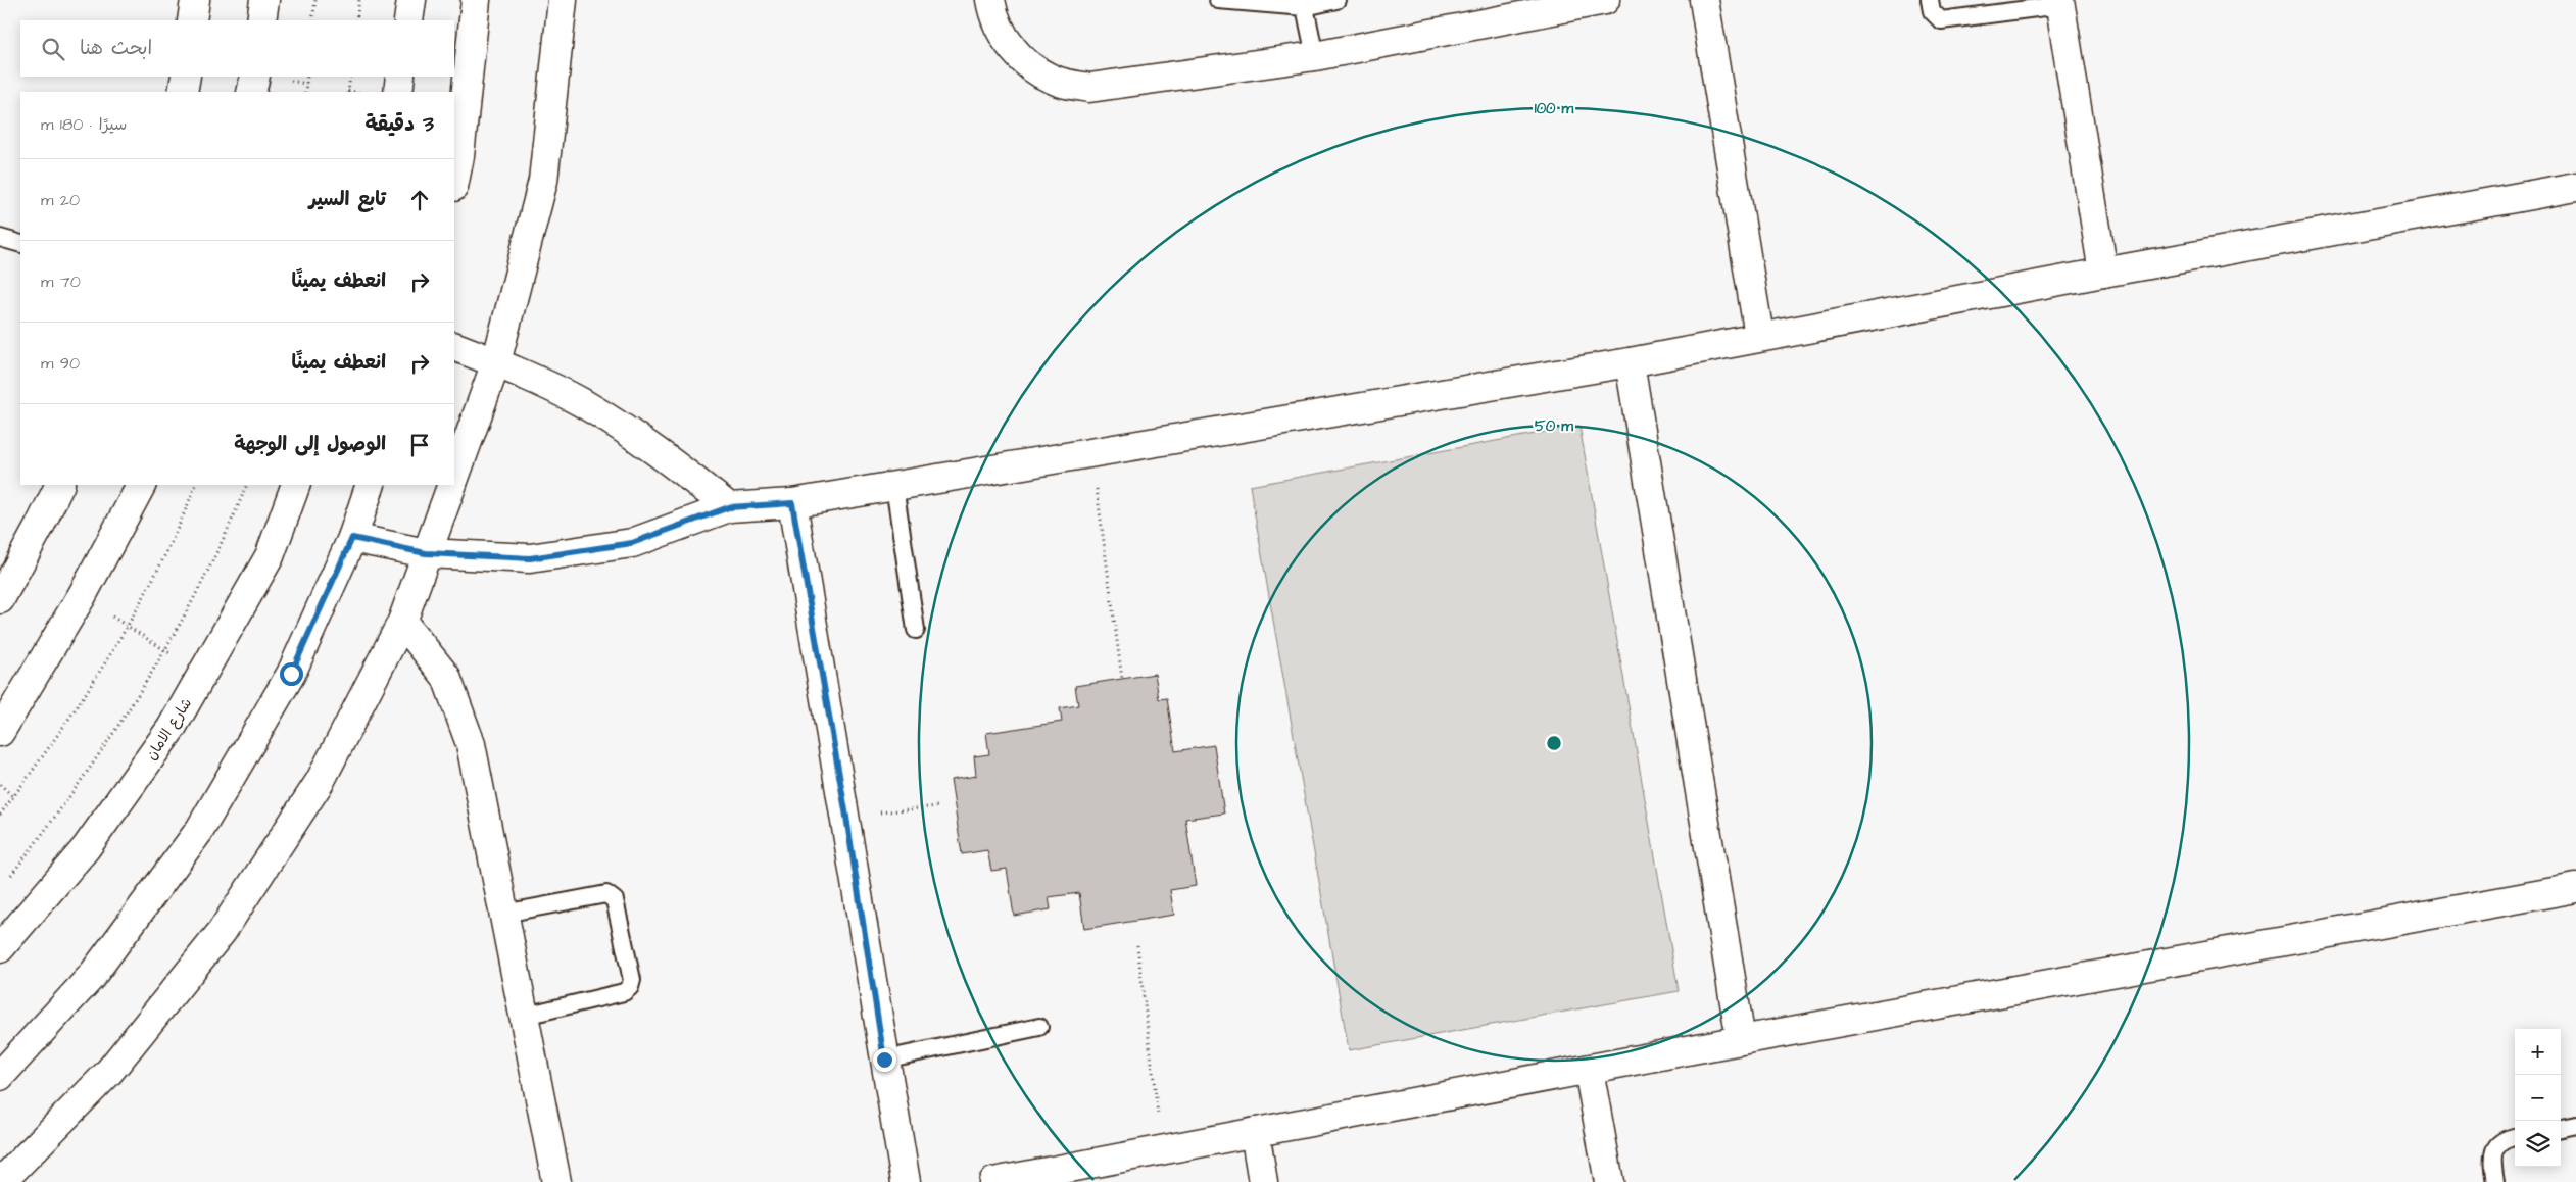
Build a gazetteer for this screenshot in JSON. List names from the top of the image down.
{
  "streets": {
    "street": ["شارع الامان"]
  },
  "page": {
    "search": "ابحث هنا",
    "heading": ["3 دقيقة", "سيرًا · 180 m"],
    "list": [
      ["تابع السير", "20 m"],
      ["انعطف يمينًا", "70 m"],
      ["انعطف يمينًا", "90 m"],
      "الوصول إلى الوجهة"
    ],
    "map_buttons": ["+", "−"]
  },
  "rings": ["100 m", "50 m"]
}
